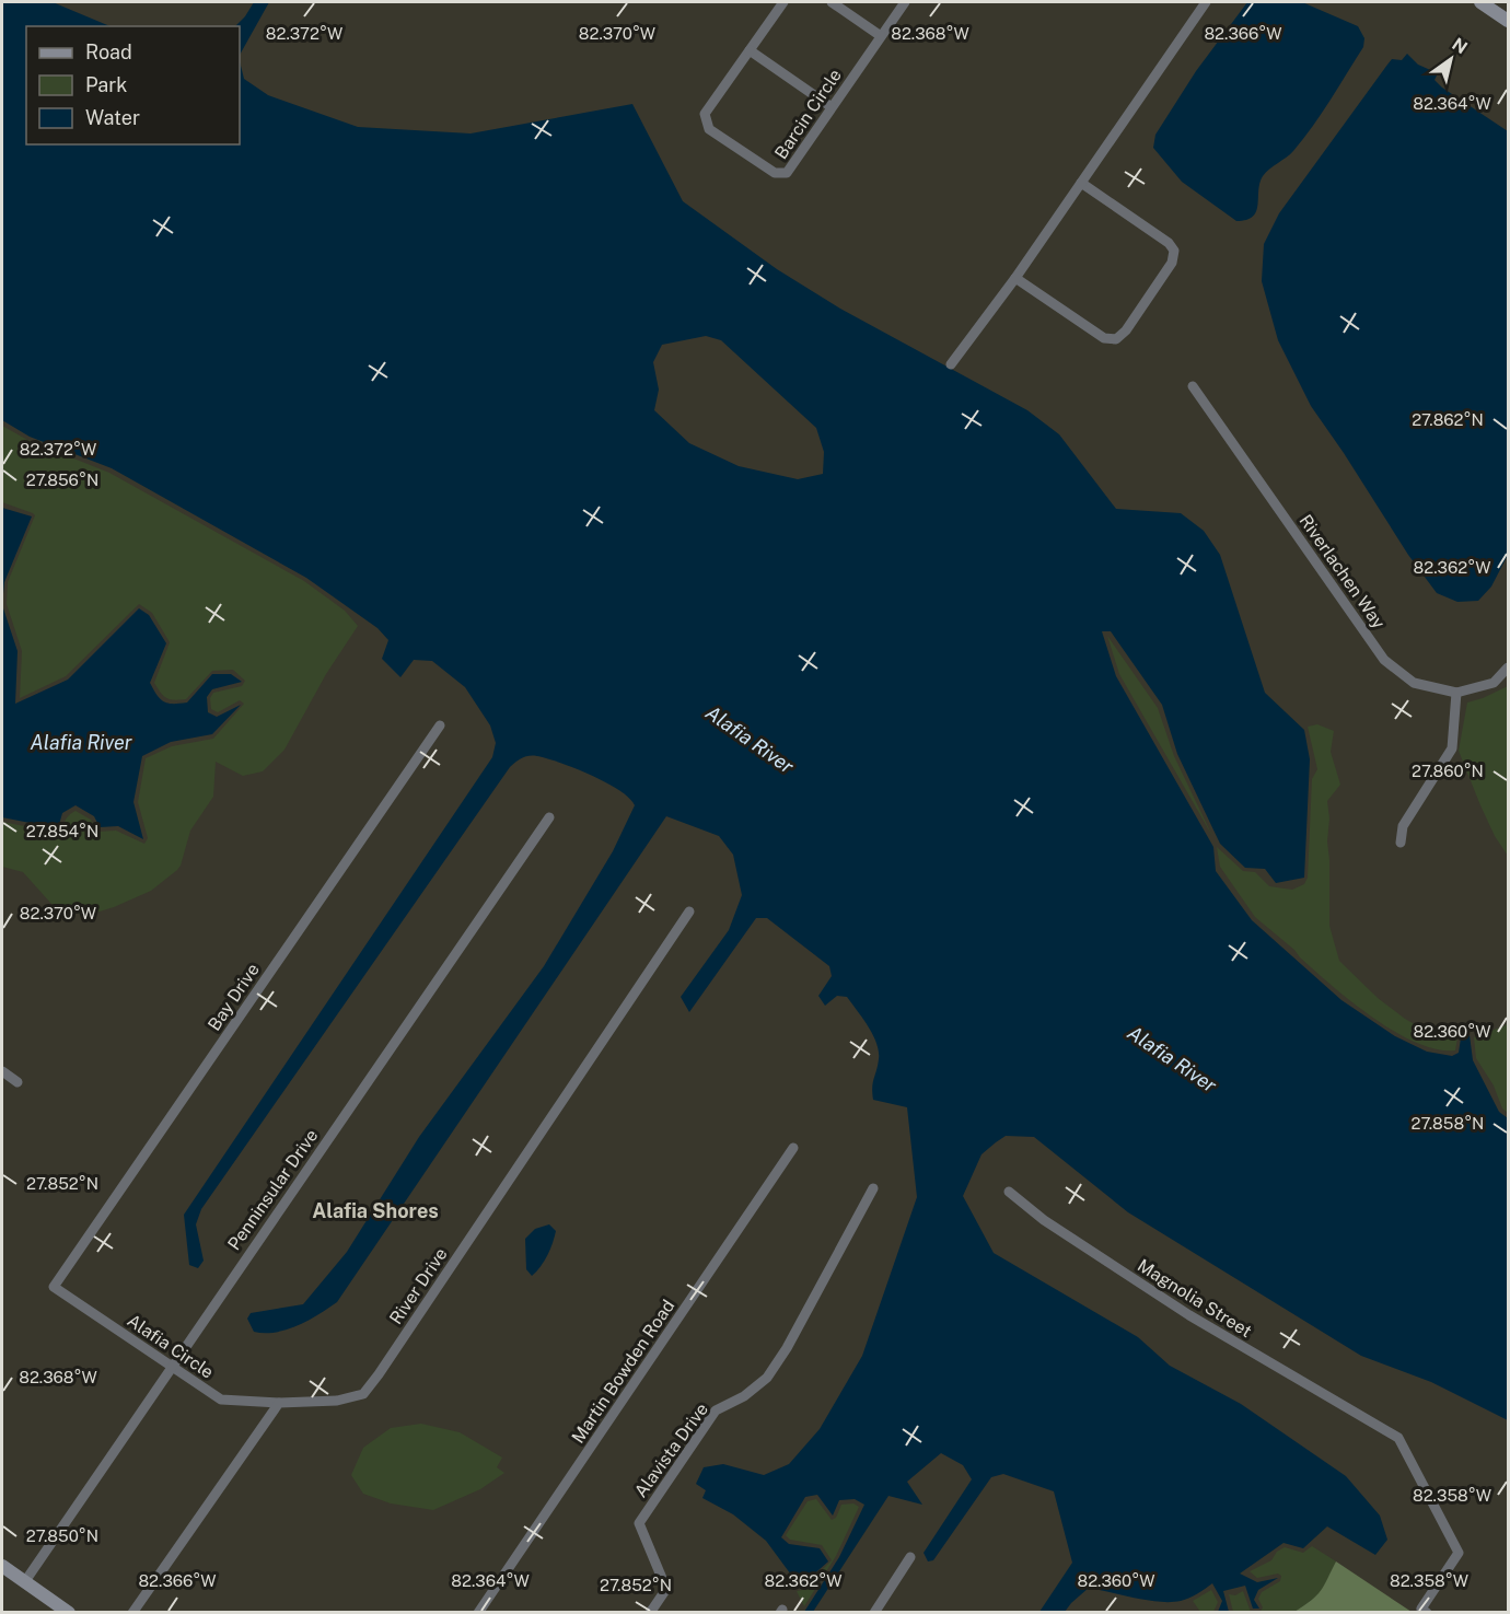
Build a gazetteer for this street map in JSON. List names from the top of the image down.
{
  "streets": {
    "street": [
      "Barcin Circle",
      "Riverlachen Way",
      "Bay Drive",
      "Penninsular Drive",
      "River Drive",
      "Magnolia Street",
      "Alafia Circle",
      "Martin Bowden Road",
      "Alavista Drive"
    ]
  },
  "crossings": [
    ["Bay Drive", "Alafia Circle"],
    ["Penninsular Drive", "Alafia Circle"],
    ["River Drive", "Alafia Circle"]
  ],
  "districts": ["Alafia Shores"],
  "water": ["Alafia River"],
  "legend": ["Road", "Park", "Water"],
  "north": "top right",
  "coordinates": [
    "82.372°W",
    "82.368°W",
    "82.370°W",
    "82.366°W",
    "82.364°W",
    "27.862°N",
    "27.856°N",
    "82.362°W",
    "27.860°N",
    "27.854°N",
    "82.360°W",
    "27.858°N",
    "27.852°N",
    "82.358°W",
    "27.850°N"
  ]
}
